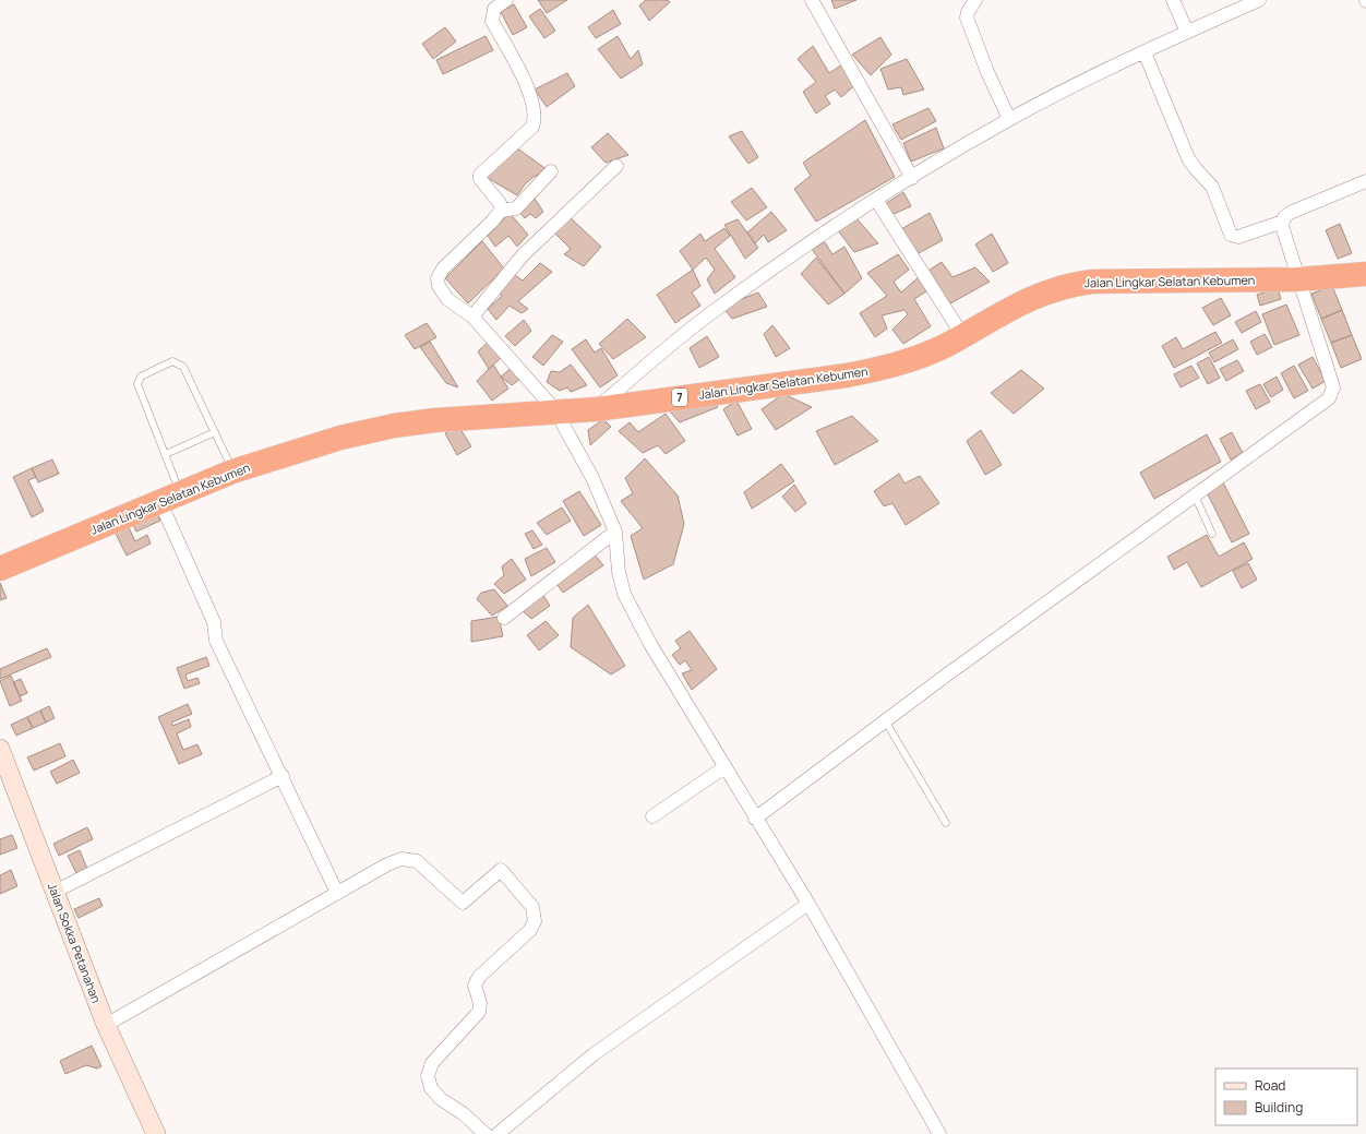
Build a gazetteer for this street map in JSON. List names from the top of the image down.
{
  "streets": {
    "highway": ["Jalan Lingkar Selatan Kebumen", "7"],
    "main road": ["Jalan Sokka Petanahan"]
  },
  "legend": ["Road", "Building"]
}
